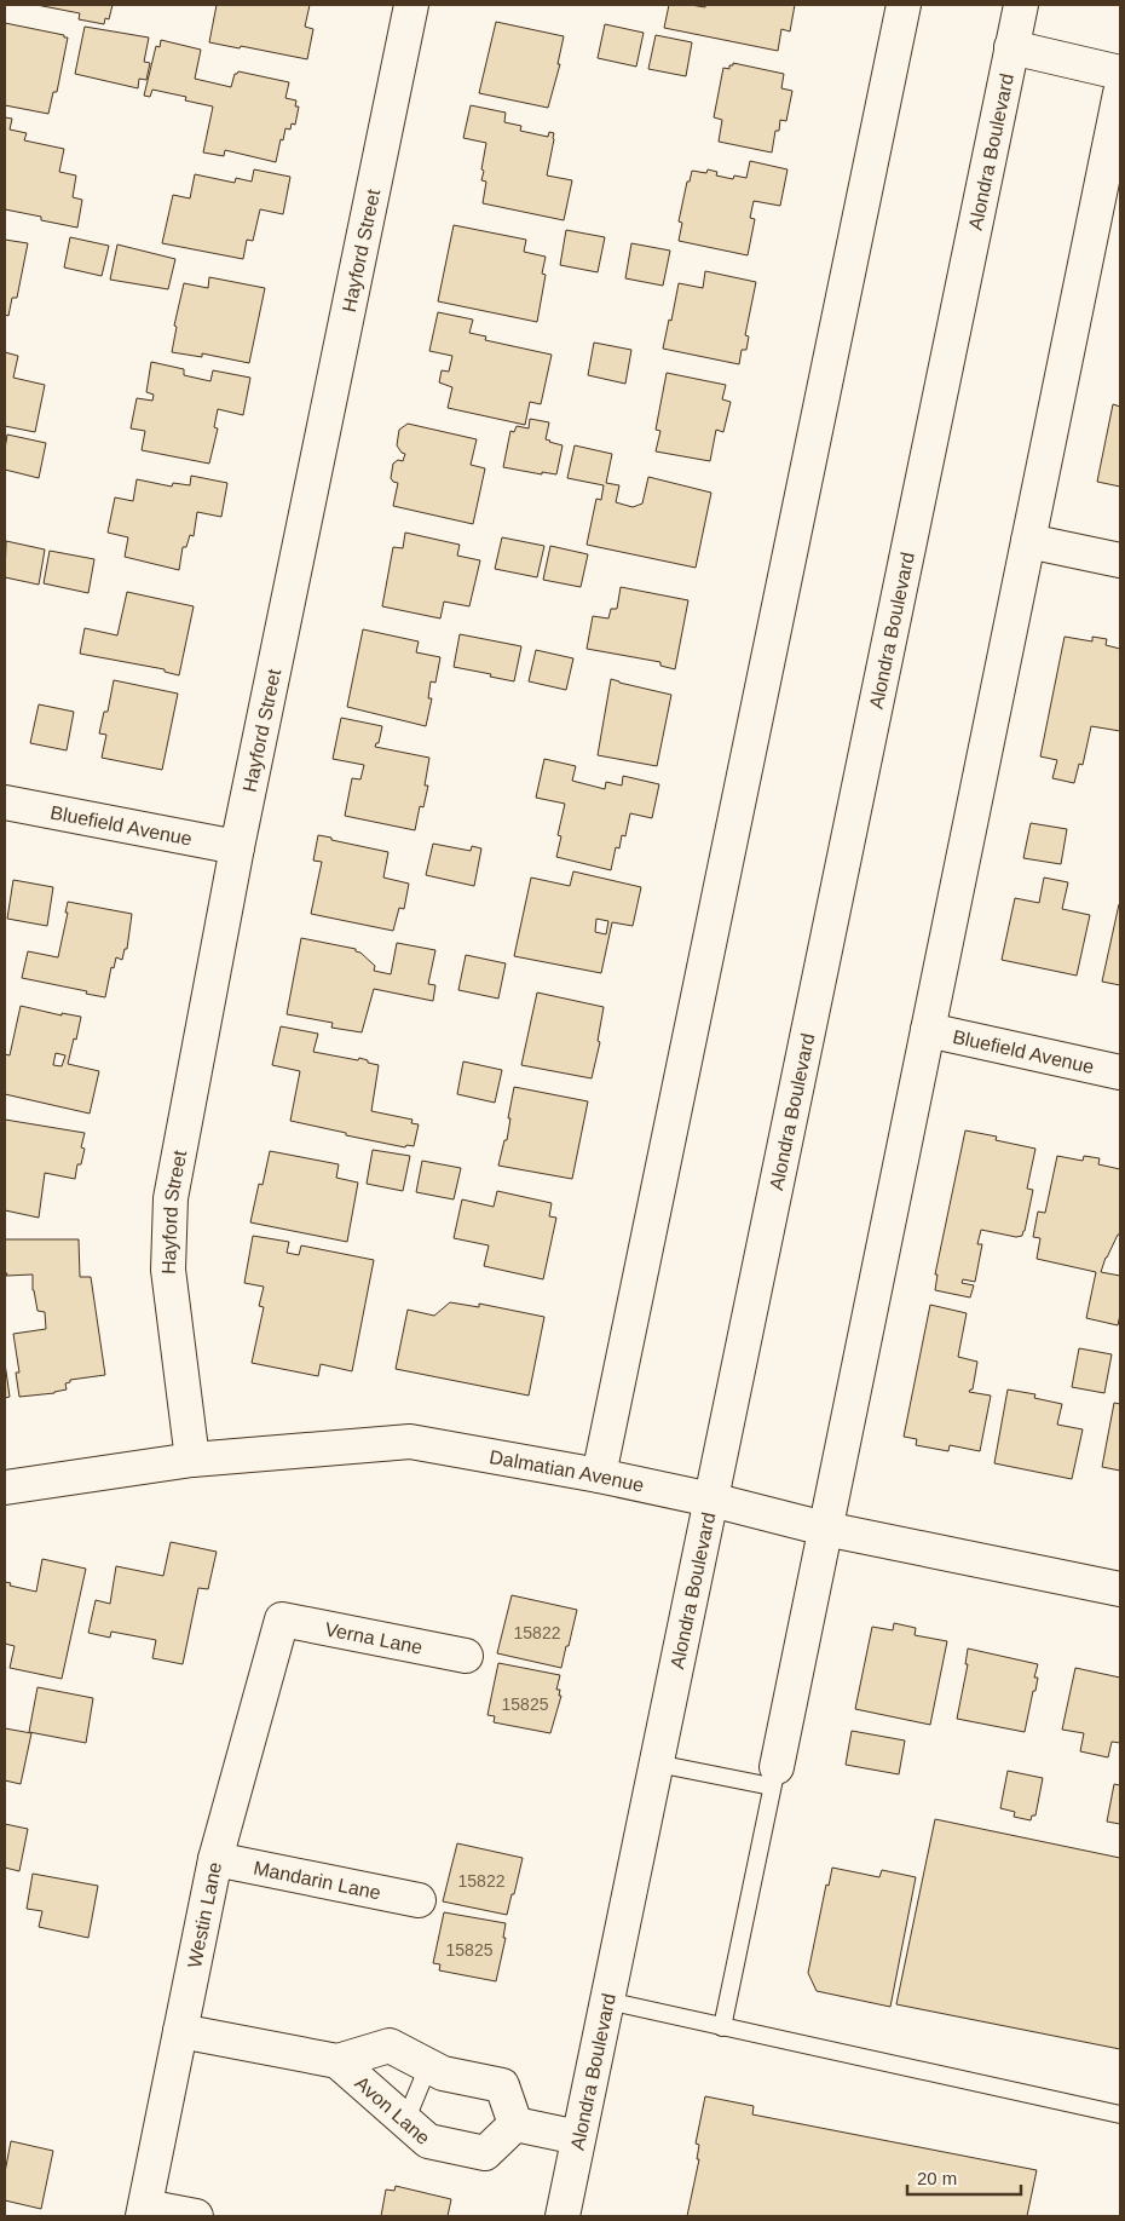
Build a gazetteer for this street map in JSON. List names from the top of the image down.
{
  "streets": {
    "street": [
      "Alondra Boulevard",
      "Hayford Street",
      "Bluefield Avenue",
      "Dalmatian Avenue",
      "Verna Lane",
      "Mandarin Lane",
      "Westin Lane",
      "Avon Lane"
    ]
  },
  "crossings": [
    ["Alondra Boulevard", "Dalmatian Avenue"],
    ["Hayford Street", "Bluefield Avenue"],
    ["Hayford Street", "Dalmatian Avenue"],
    ["Verna Lane", "Westin Lane"],
    ["Mandarin Lane", "Westin Lane"],
    ["Westin Lane", "Avon Lane"]
  ],
  "house_numbers": [
    "15822",
    "15825",
    "15822",
    "15825"
  ],
  "scale_bar": "20 m"
}
